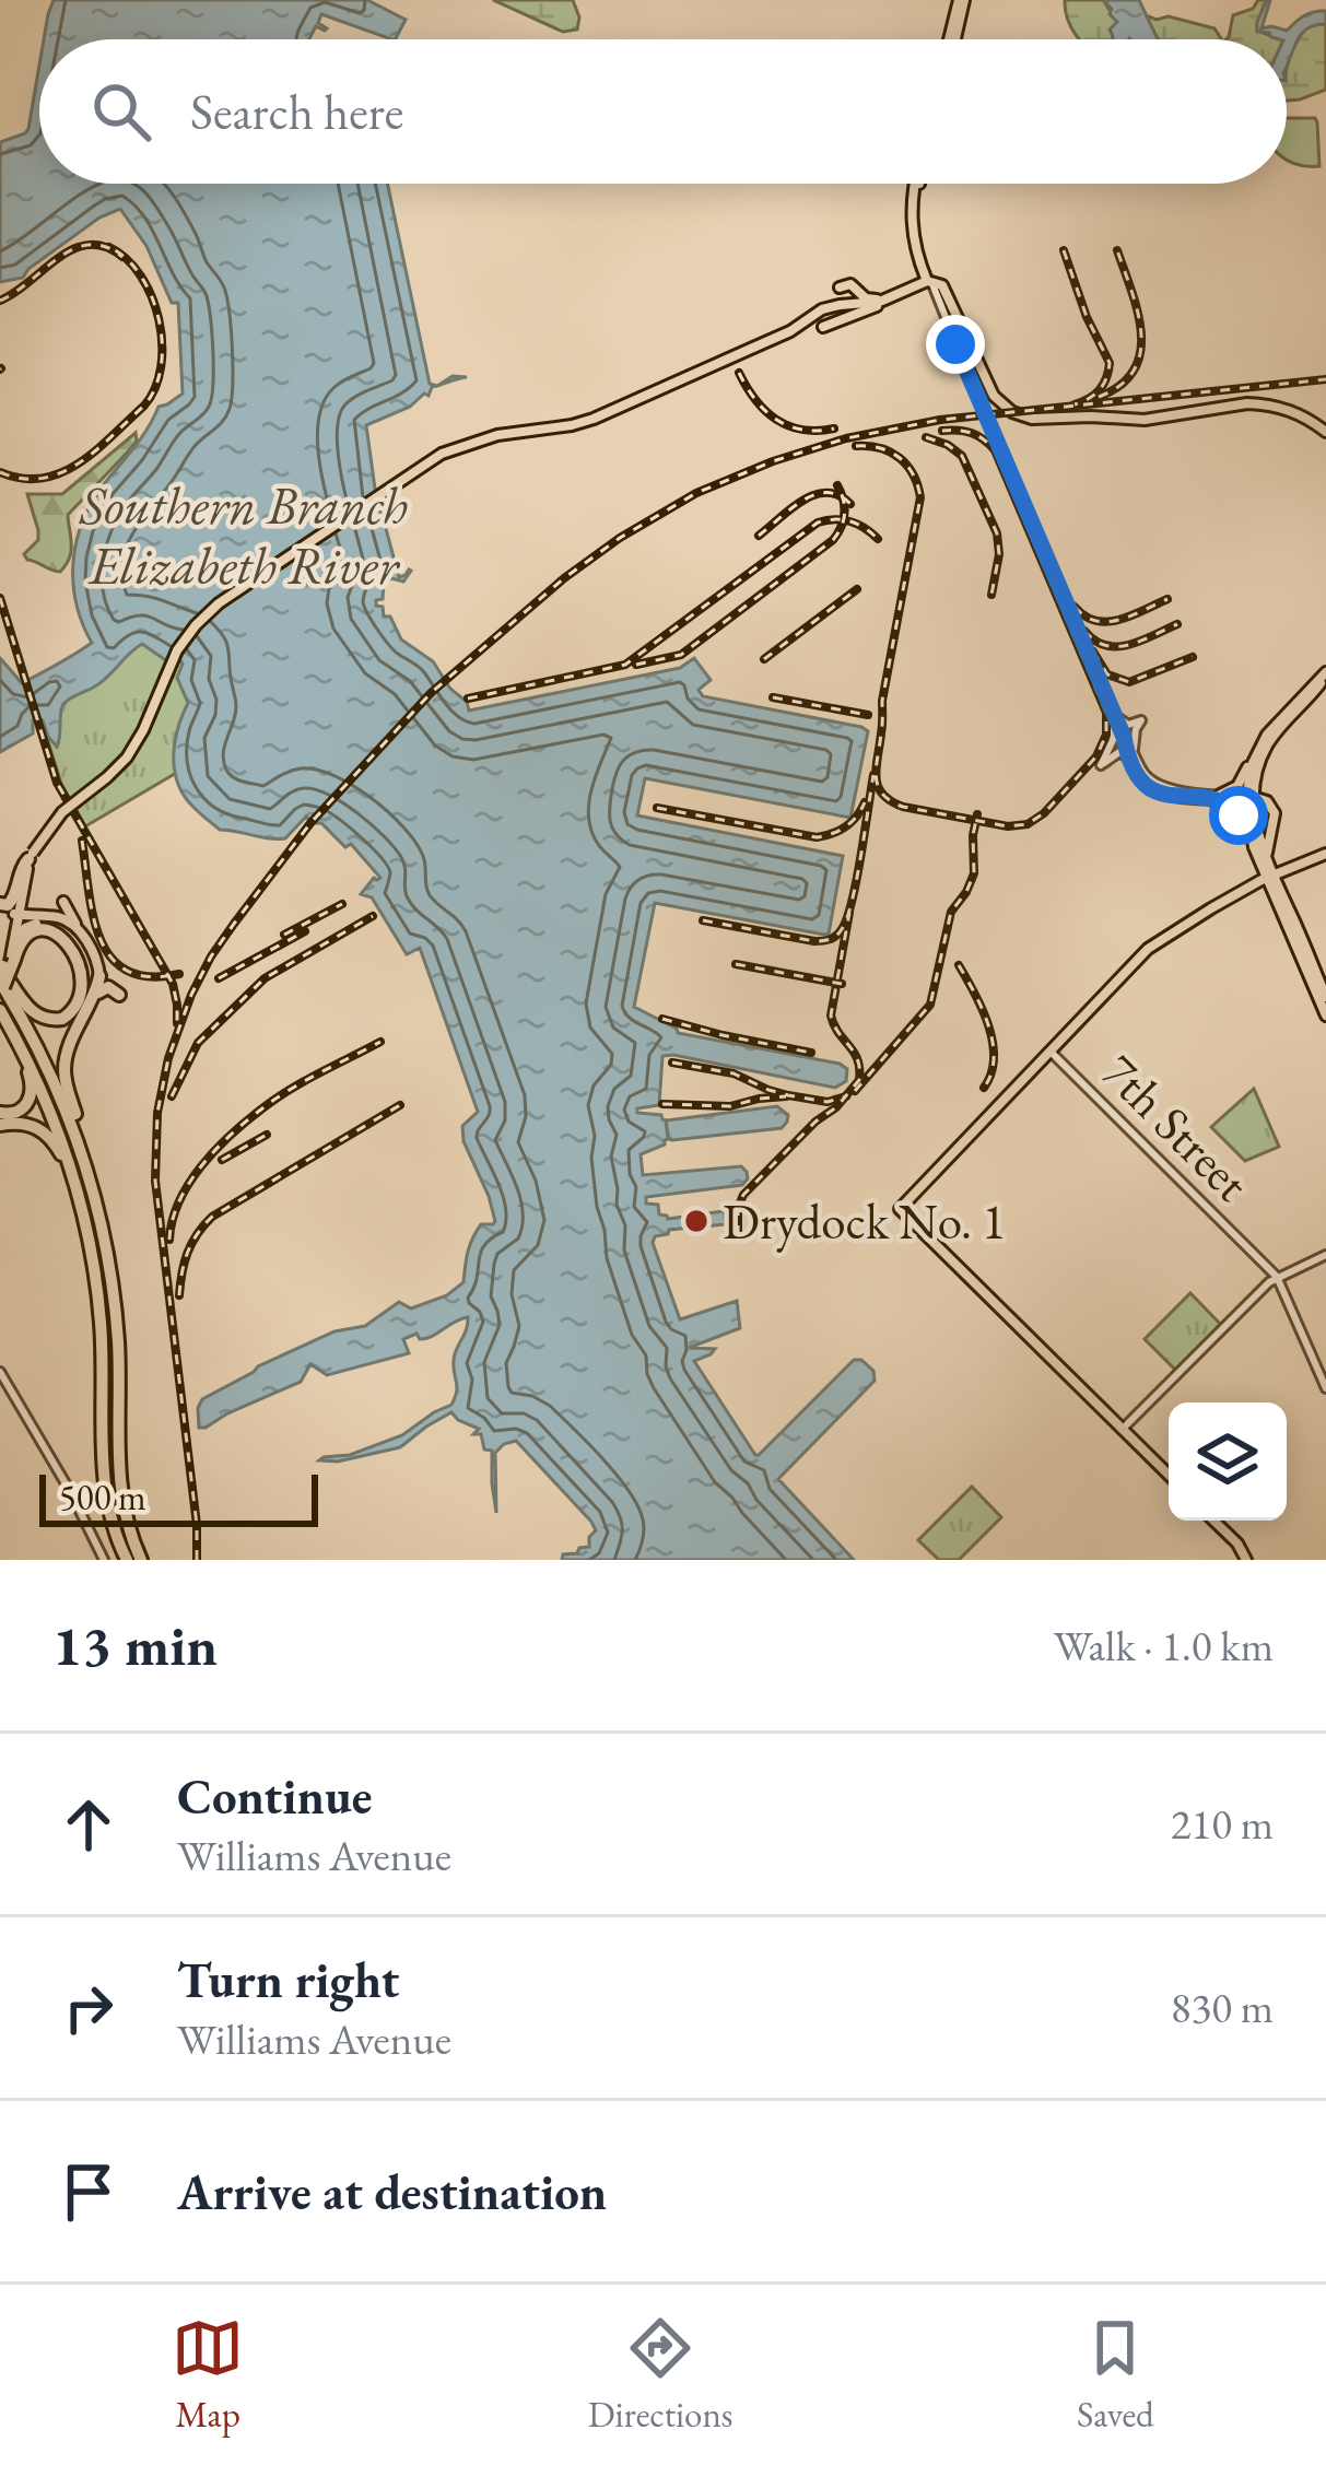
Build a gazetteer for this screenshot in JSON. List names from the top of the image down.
{
  "streets": {
    "street": ["7th Street"]
  },
  "water": ["Southern Branch Elizabeth River"],
  "places": ["Drydock No. 1"],
  "scale_bar": "500 m",
  "page": {
    "search": "Search here",
    "scale": "500 m",
    "heading": ["13 min", "Walk · 1.0 km"],
    "list": [
      ["Continue", "Williams Avenue", "210 m"],
      ["Turn right", "Williams Avenue", "830 m"],
      "Arrive at destination"
    ],
    "nav": ["Map", "Directions", "Saved"]
  }
}
